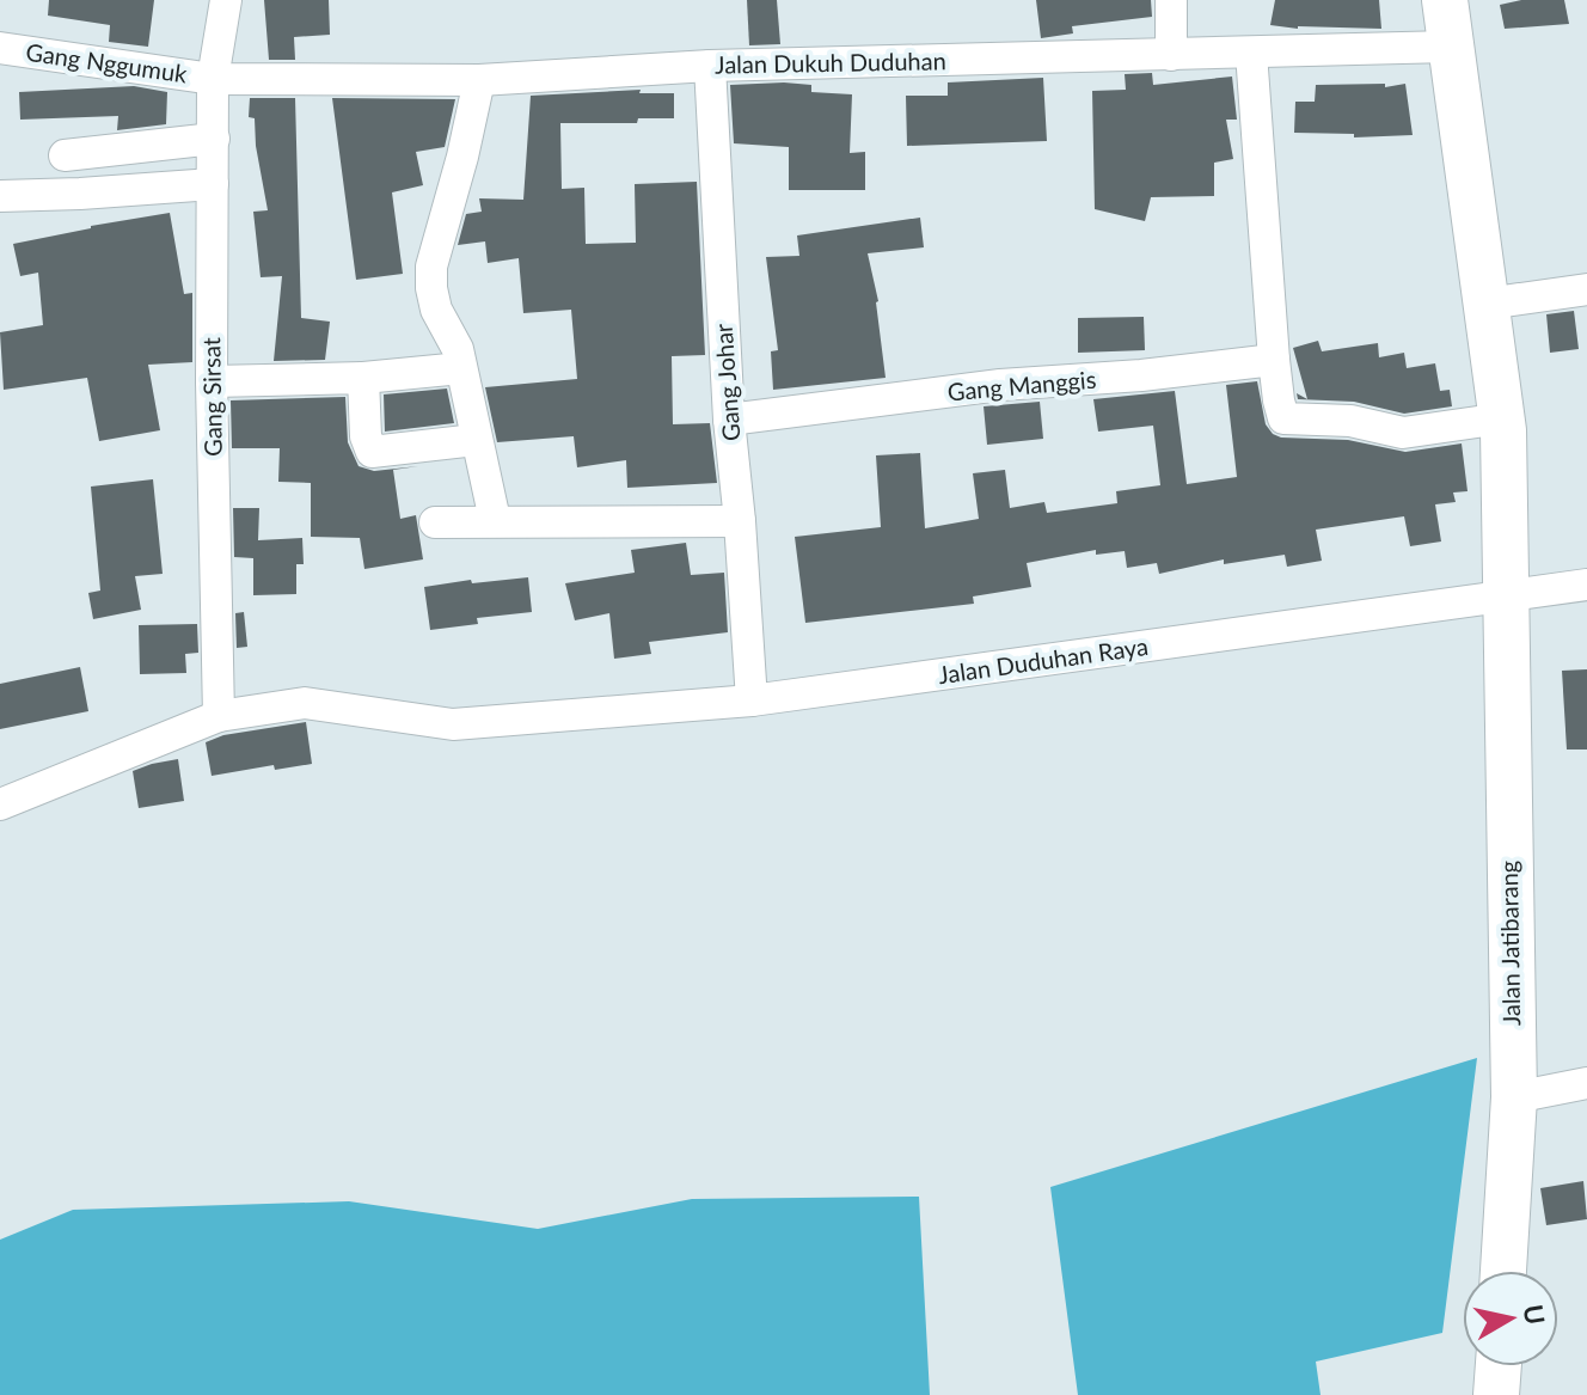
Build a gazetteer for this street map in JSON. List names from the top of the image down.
{
  "streets": {
    "street": [
      "Gang Nggumuk",
      "Jalan Dukuh Duduhan",
      "Gang Johar",
      "Gang Manggis",
      "Gang Sirsat",
      "Jalan Duduhan Raya",
      "Jalan Jatibarang"
    ]
  },
  "crossings": [
    ["Gang Nggumuk", "Jalan Dukuh Duduhan"],
    ["Gang Nggumuk", "Gang Sirsat"],
    ["Jalan Dukuh Duduhan", "Gang Johar"],
    ["Jalan Dukuh Duduhan", "Gang Sirsat"],
    ["Gang Johar", "Gang Manggis"],
    ["Gang Johar", "Jalan Duduhan Raya"],
    ["Gang Sirsat", "Jalan Duduhan Raya"],
    ["Jalan Duduhan Raya", "Jalan Jatibarang"]
  ],
  "north": "right"
}
